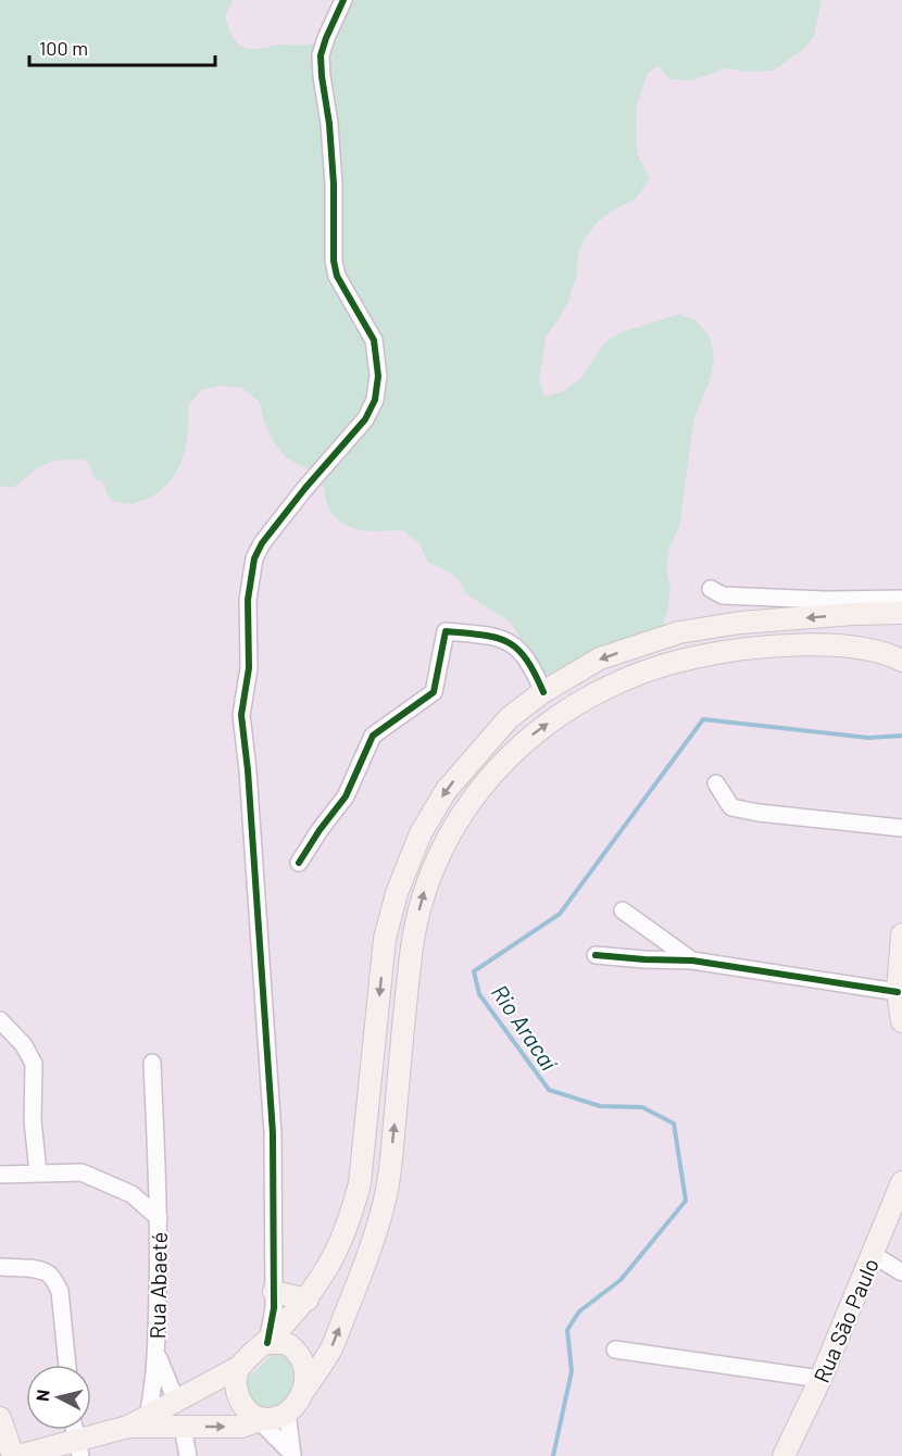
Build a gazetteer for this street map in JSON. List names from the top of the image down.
{
  "streets": {
    "main road": ["Rua São Paulo"],
    "street": ["Rua Abaeté"]
  },
  "water": ["Rio Aracaí"],
  "scale_bar": "100 m",
  "north": "left"
}
